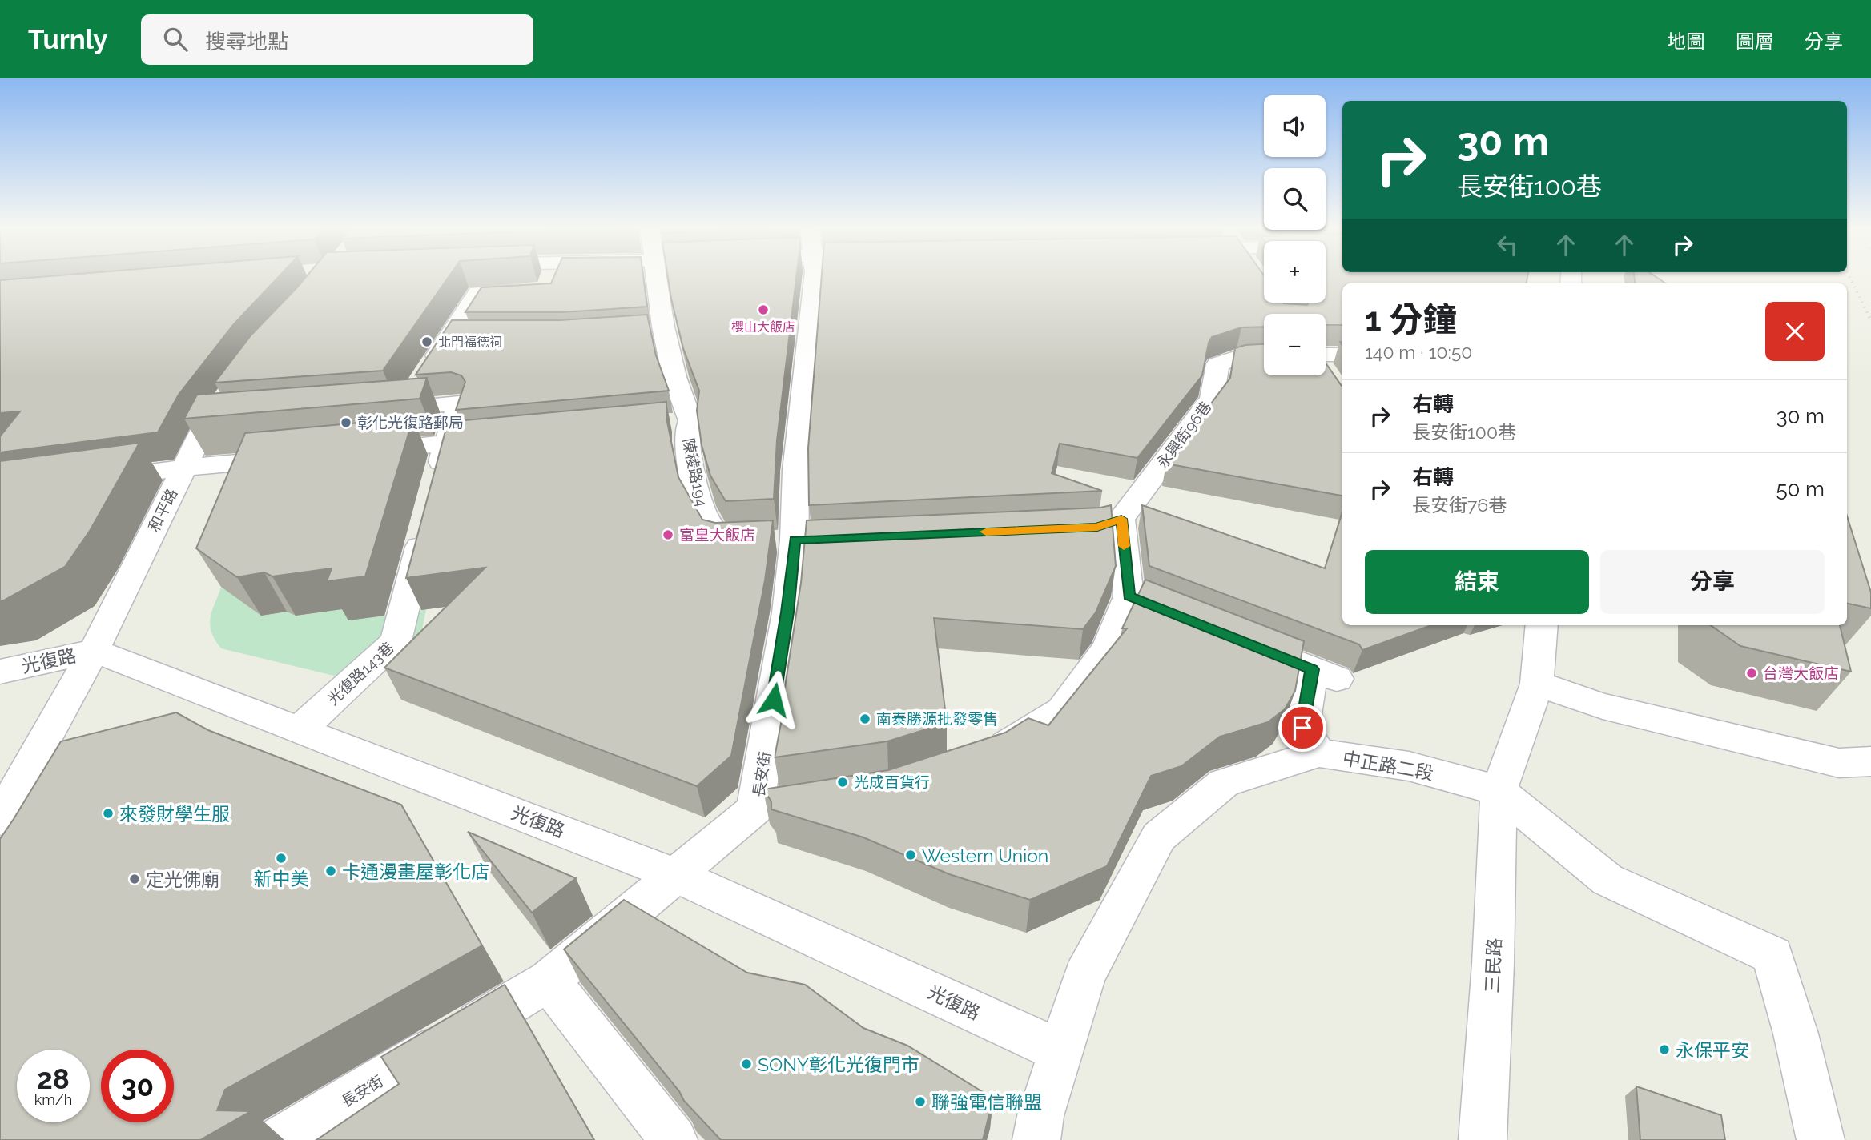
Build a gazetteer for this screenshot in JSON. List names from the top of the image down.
{
  "streets": {
    "street": [
      "永興街96巷",
      "陳稜路194",
      "和平路",
      "光復路",
      "光復路143巷",
      "中正路二段",
      "長安街",
      "三民路"
    ]
  },
  "crossings": [
    ["陳稜路194", "長安街"],
    ["和平路", "光復路"],
    ["光復路", "光復路143巷"],
    ["光復路", "中正路二段"],
    ["光復路", "長安街"],
    ["中正路二段", "三民路"]
  ],
  "places": [
    "櫻山大飯店",
    "北門福德祠",
    "彰化光復路郵局",
    "富皇大飯店",
    "台灣大飯店",
    "南泰勝源批發零售",
    "光成百貨行",
    "來發財學生服",
    "Western Union",
    "新中美",
    "卡通漫畫屋彰化店",
    "定光佛廟",
    "永保平安",
    "SONY彰化光復門市",
    "聯強電信聯盟"
  ],
  "page": {
    "header": "Turnly",
    "search": "搜尋地點",
    "nav": ["地圖", "圖層", "分享"],
    "map_buttons": ["+", "−"],
    "turn": ["30 m", "長安街100巷"],
    "heading": ["1 分鐘", "140 m · 10:50"],
    "list": [
      {
        "name": "右轉",
        "note": "長安街100巷",
        "value": "30 m"
      },
      {
        "name": "右轉",
        "note": "長安街76巷",
        "value": "50 m"
      }
    ],
    "buttons": ["結束", "分享"],
    "speed": "28 km/h",
    "limit": "30"
  }
}
